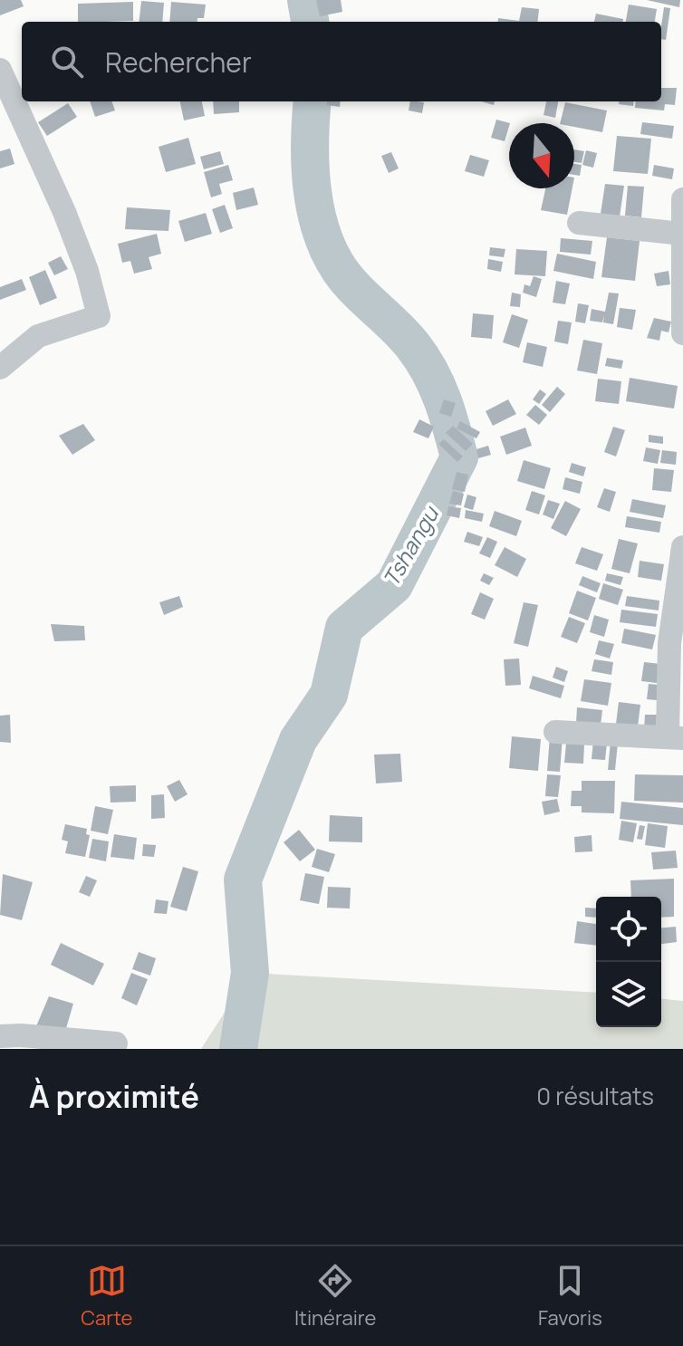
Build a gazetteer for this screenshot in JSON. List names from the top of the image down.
{
  "water": ["Tshangu"],
  "north": "bottom",
  "page": {
    "search": "Rechercher",
    "heading": ["À proximité", "0 résultats"],
    "nav": ["Carte", "Itinéraire", "Favoris"]
  }
}
